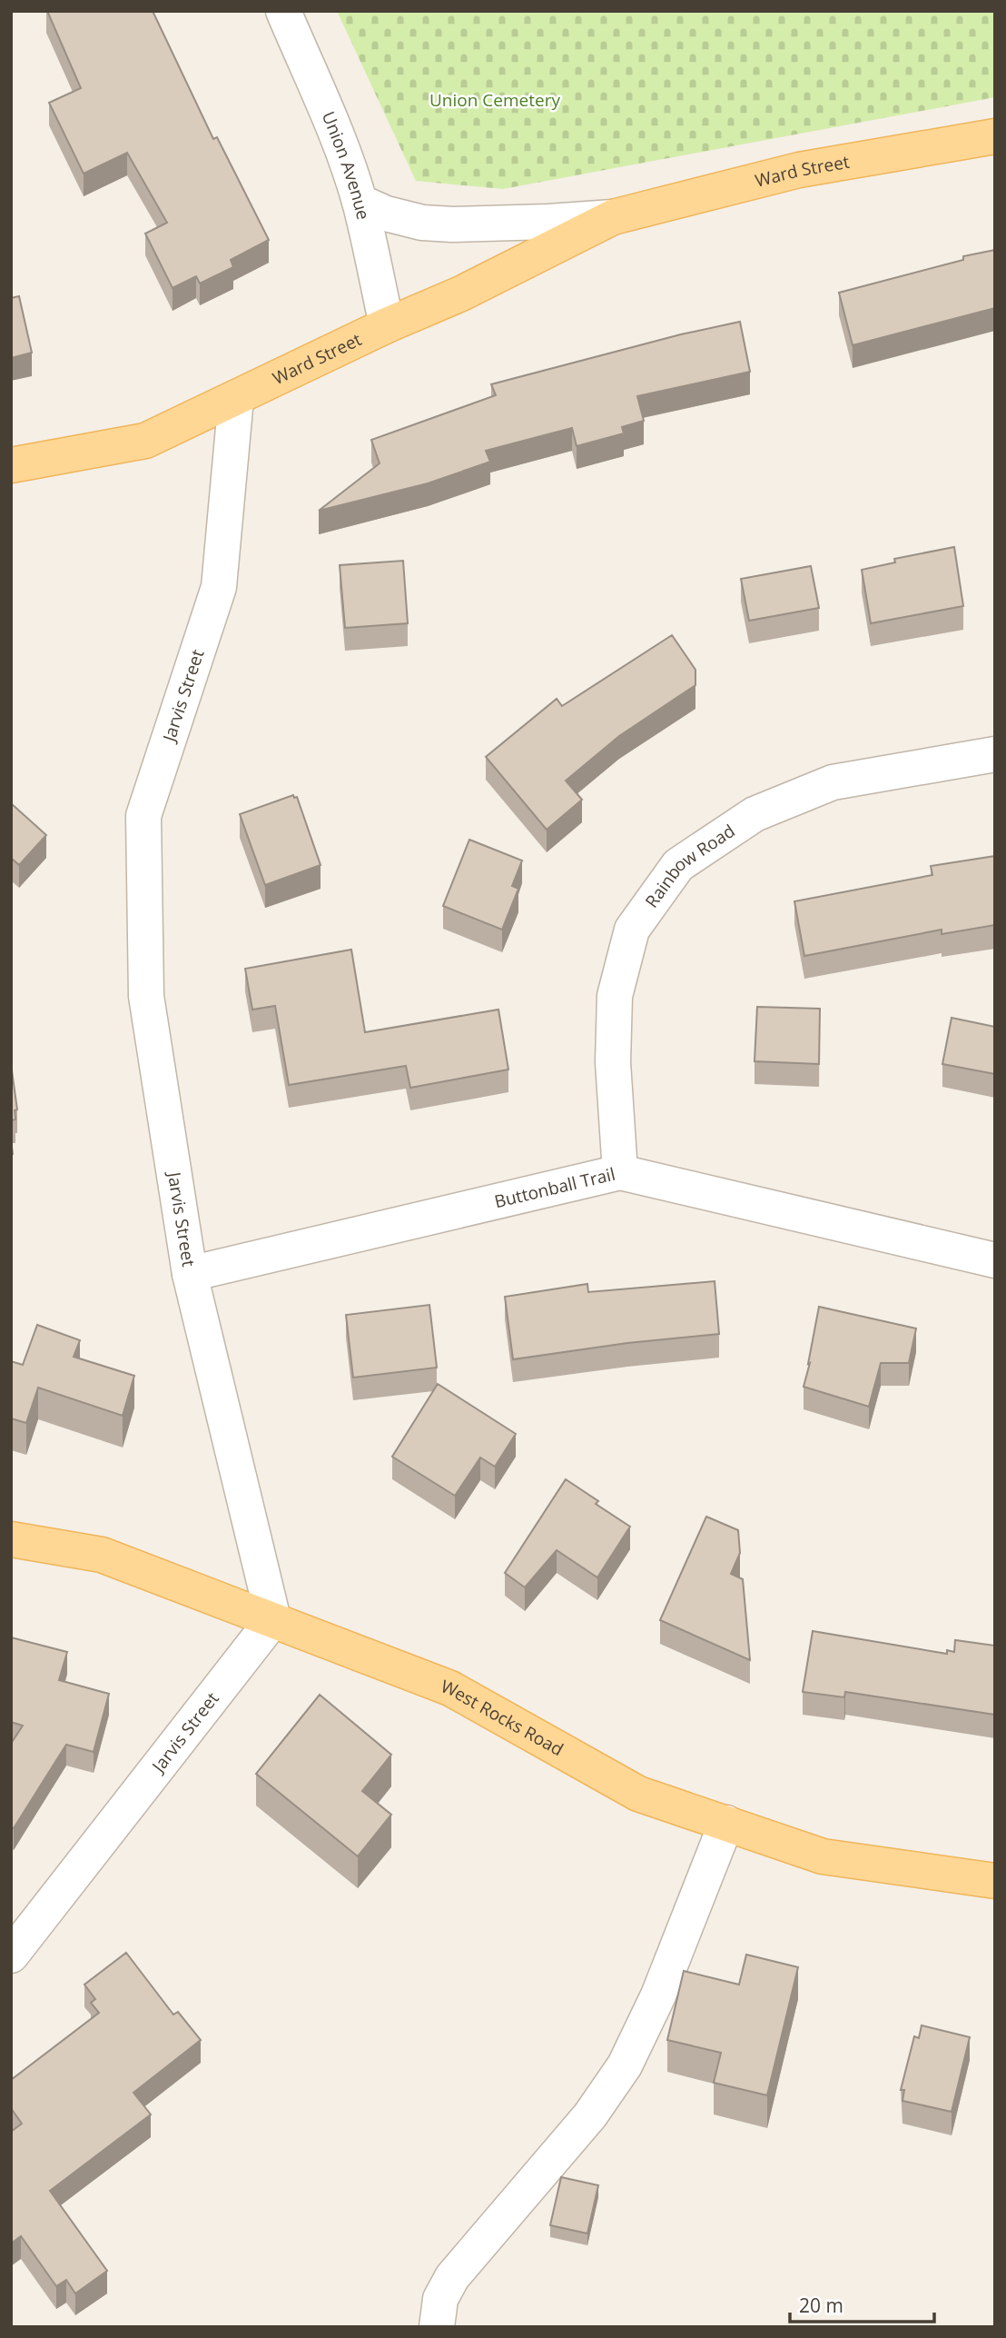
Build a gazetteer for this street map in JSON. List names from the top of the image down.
{
  "streets": {
    "main road": ["Ward Street", "West Rocks Road"],
    "street": [
      "Union Avenue",
      "Jarvis Street",
      "Rainbow Road",
      "Buttonball Trail"
    ]
  },
  "crossings": [
    ["Union Avenue", "Ward Street"],
    ["Ward Street", "Jarvis Street"],
    ["Jarvis Street", "Buttonball Trail"],
    ["Jarvis Street", "West Rocks Road"],
    ["Rainbow Road", "Buttonball Trail"]
  ],
  "parks": ["Union Cemetery"],
  "scale_bar": "20 m"
}
